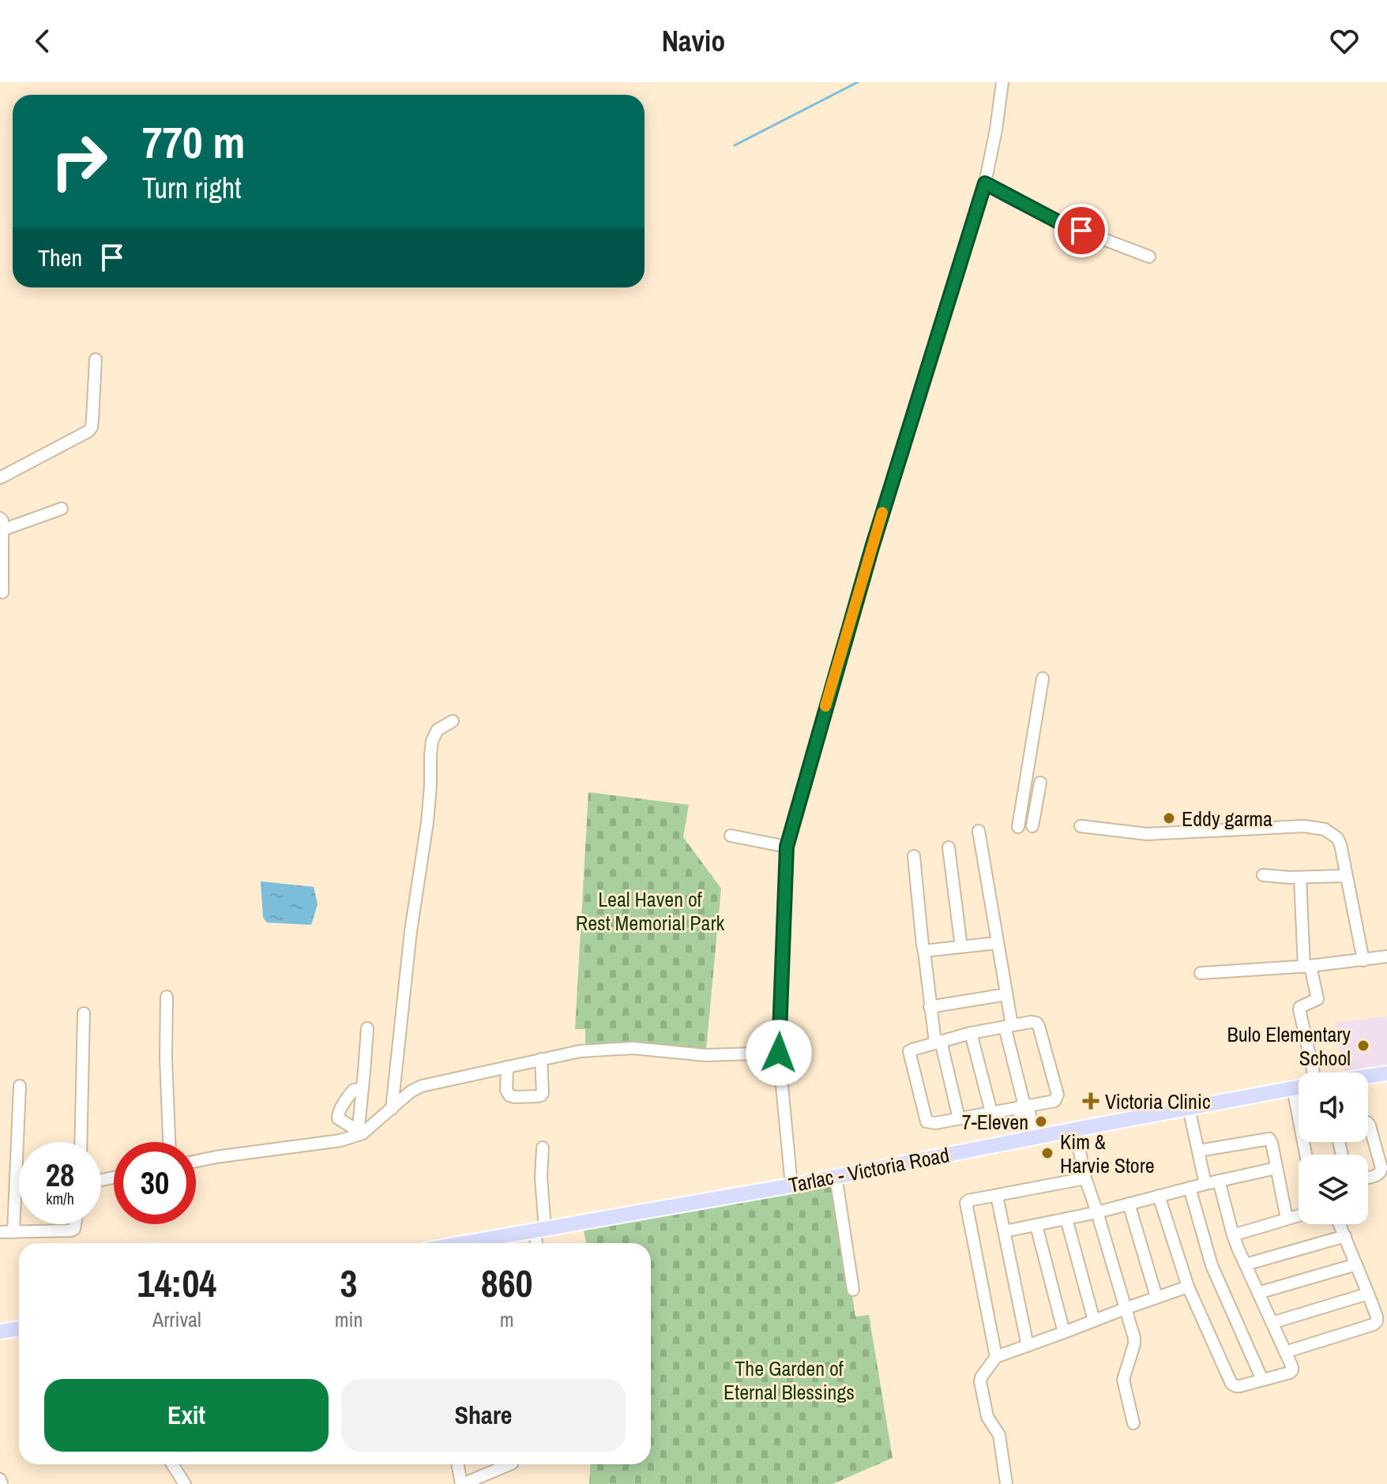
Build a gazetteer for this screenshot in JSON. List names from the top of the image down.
{
  "streets": {
    "main road": ["Tarlac - Victoria Road"]
  },
  "parks": ["Leal Haven of Rest Memorial Park", "The Garden of Eternal Blessings"],
  "places": {
    "other": [
      "Eddy garma",
      "Bulo Elementary School",
      "7-Eleven",
      "Kim & Harvie Store"
    ],
    "health": ["Victoria Clinic"]
  },
  "page": {
    "header": "Navio",
    "turn": ["770 m", "Turn right"],
    "then": "Then",
    "speed": "28 km/h",
    "limit": "30",
    "eta": [
      "14:04",
      "Arrival",
      "3",
      "min",
      "860",
      "m"
    ],
    "buttons": ["Exit", "Share"]
  }
}
